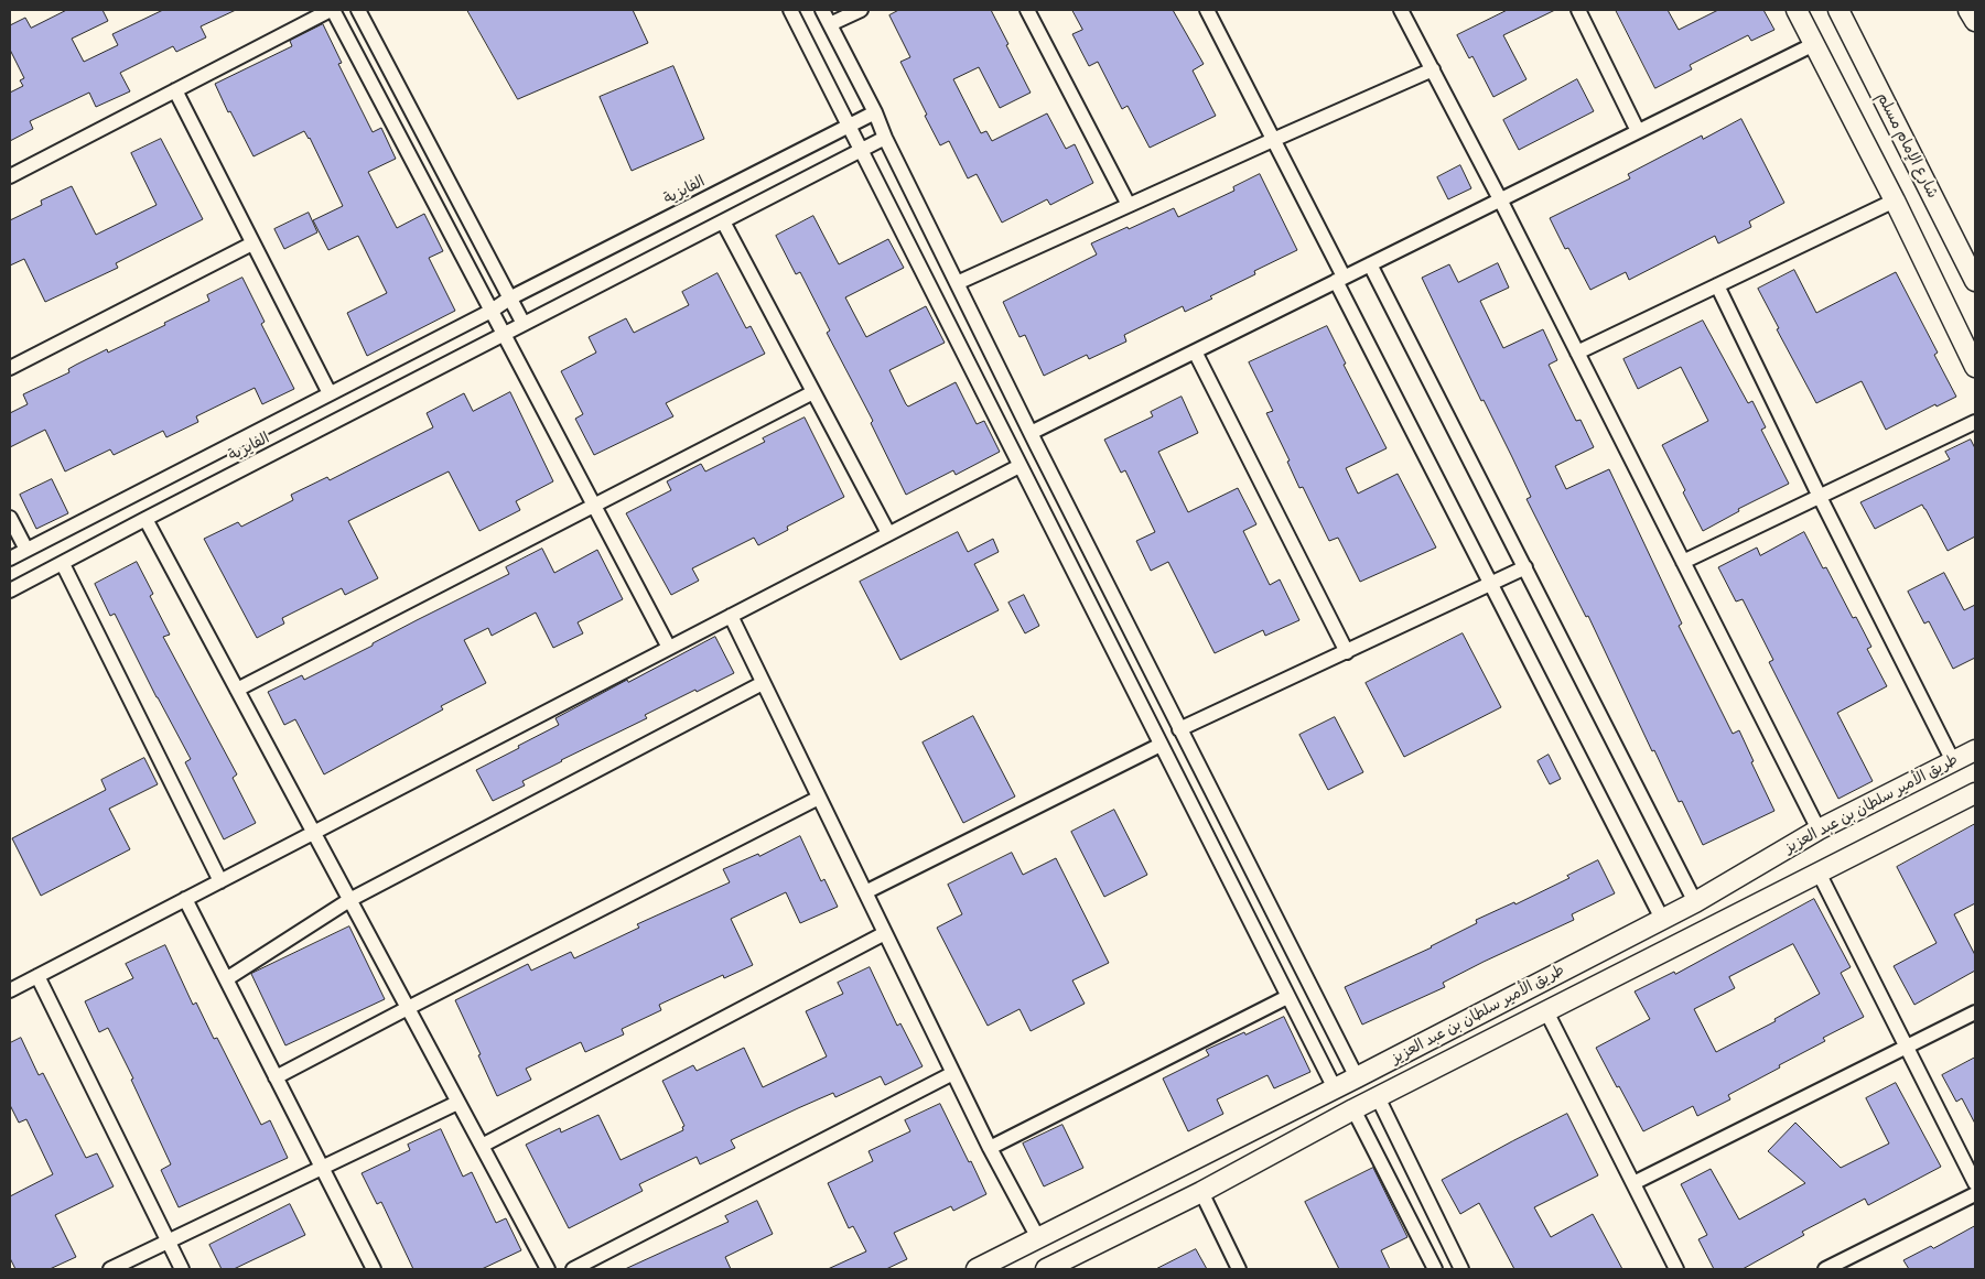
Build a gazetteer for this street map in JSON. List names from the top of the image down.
{
  "streets": {
    "main road": ["شارع الإمام مسلم", "طريق الأمير سلطان بن عبد العزيز"],
    "street": ["الفايزية"]
  }
}
